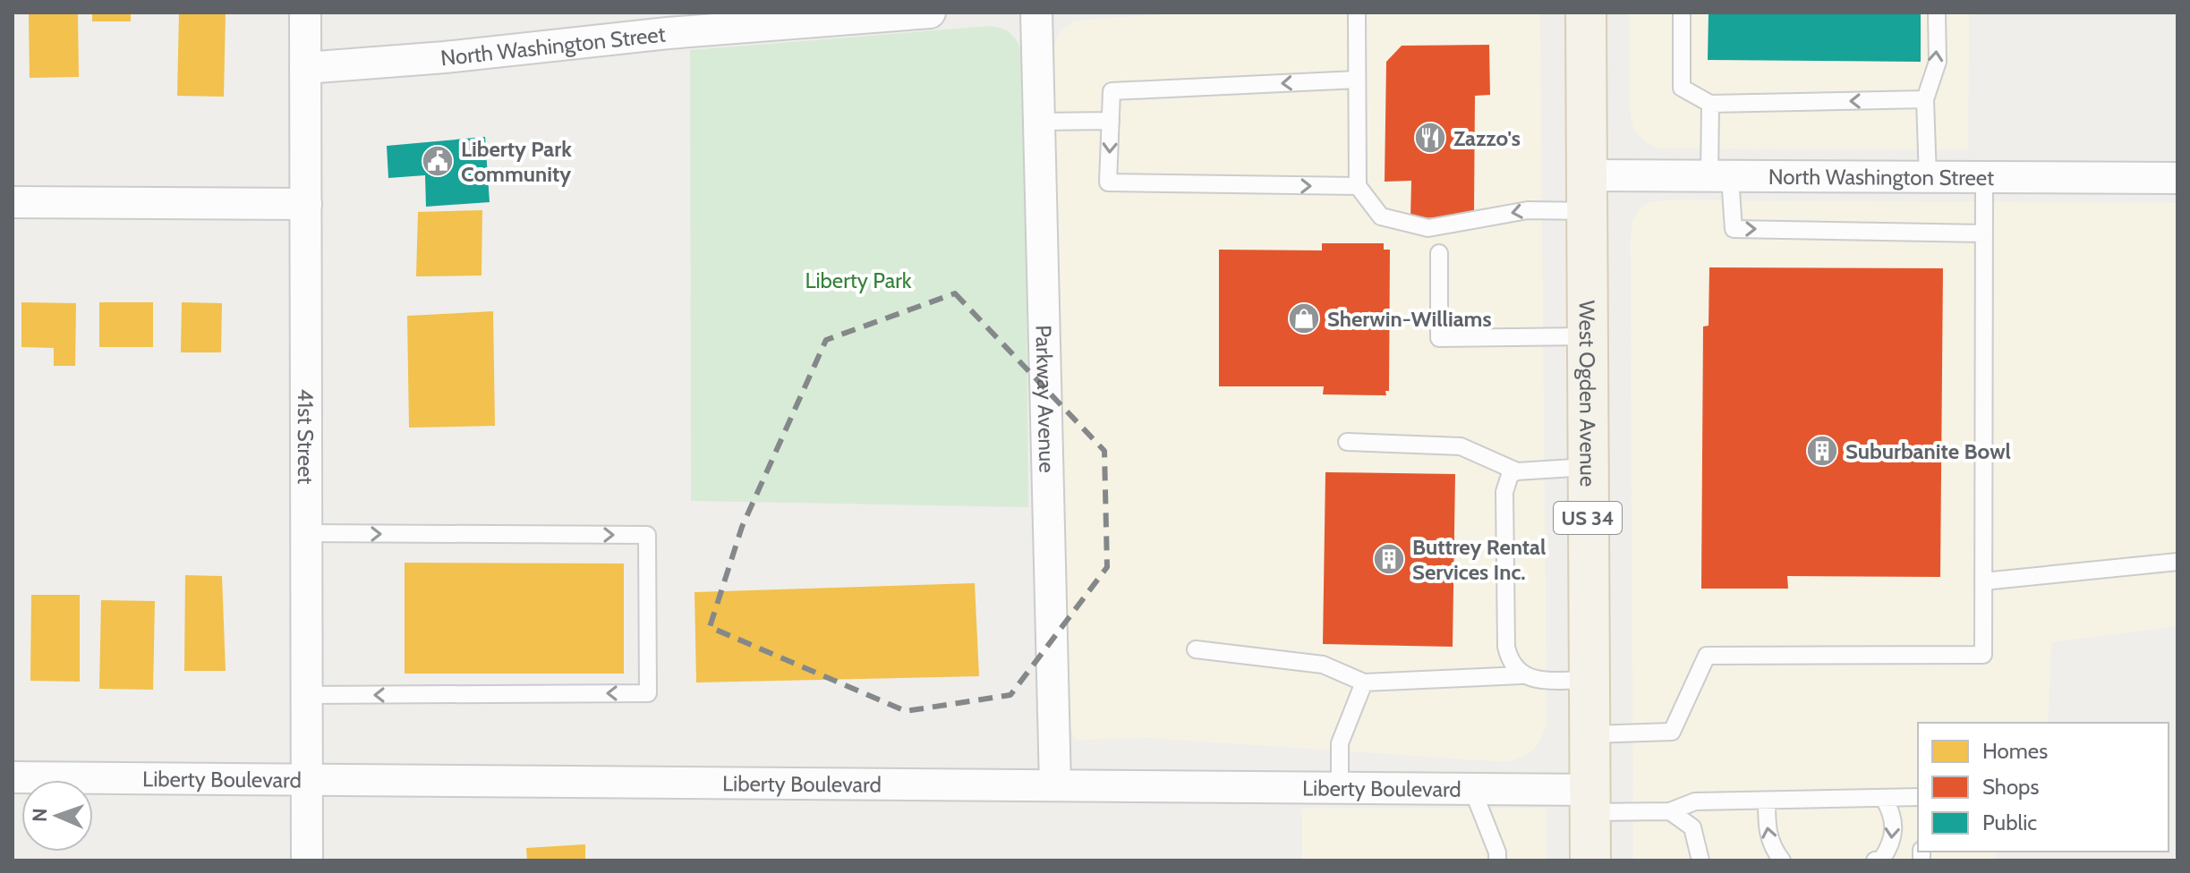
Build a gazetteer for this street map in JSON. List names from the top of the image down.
{
  "streets": {
    "main road": ["West Ogden Avenue", "US 34"],
    "street": [
      "North Washington Street",
      "Parkway Avenue",
      "41st Street",
      "Liberty Boulevard"
    ]
  },
  "crossings": [
    ["North Washington Street", "West Ogden Avenue"],
    ["North Washington Street", "41st Street"],
    ["West Ogden Avenue", "Liberty Boulevard"],
    ["Parkway Avenue", "Liberty Boulevard"],
    ["41st Street", "Liberty Boulevard"]
  ],
  "parks": ["Liberty Park"],
  "places": {
    "restaurant": ["Zazzo's"],
    "public building": ["Liberty Park Community"],
    "shop": ["Sherwin-Williams"],
    "building": ["Suburbanite Bowl", "Buttrey Rental Services Inc."]
  },
  "legend": ["Homes", "Shops", "Public"],
  "north": "left"
}
